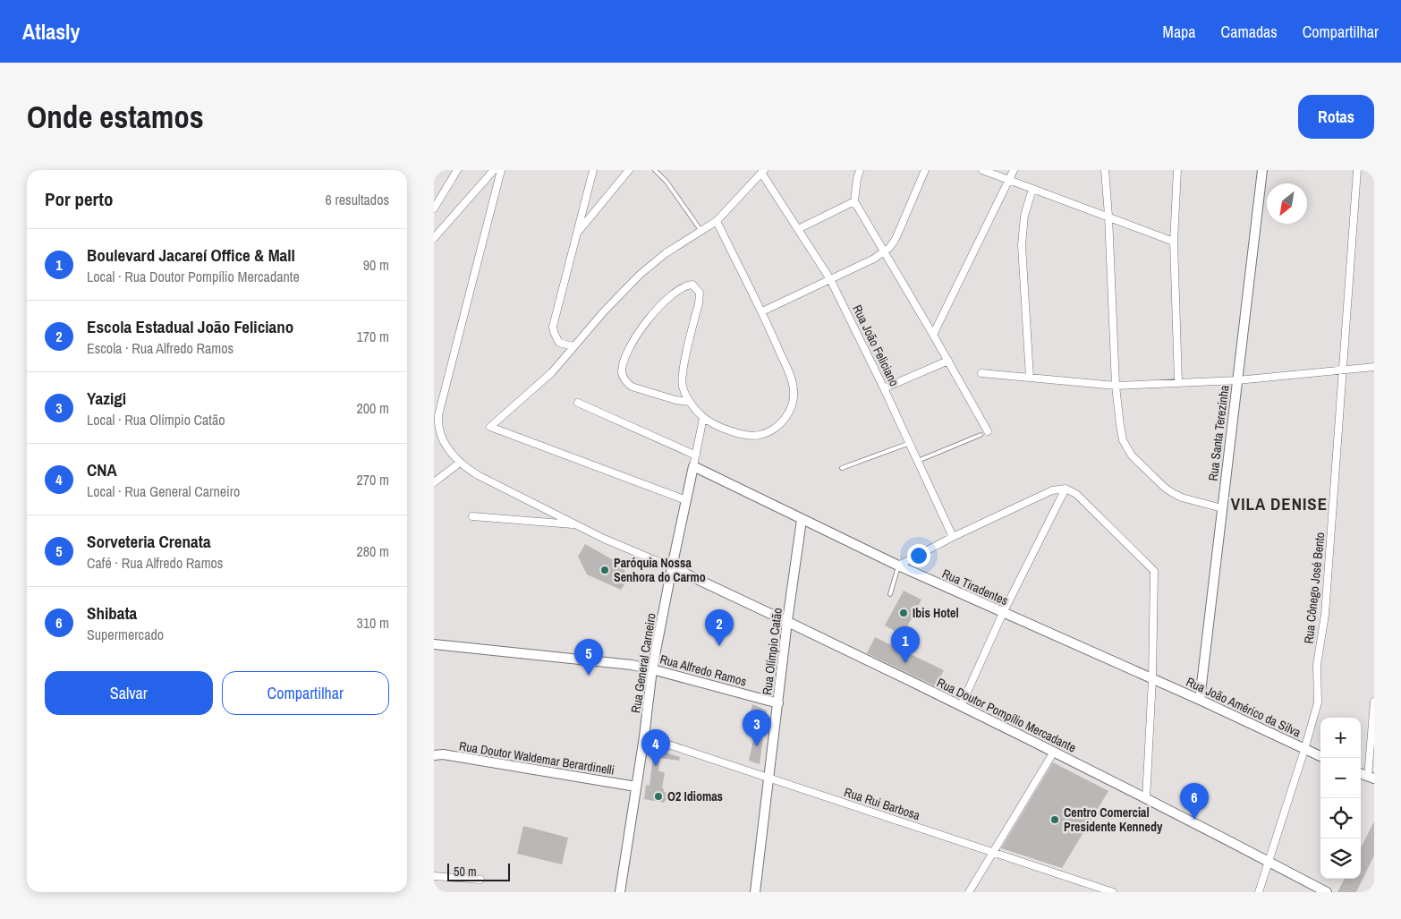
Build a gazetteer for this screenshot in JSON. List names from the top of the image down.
{
  "streets": {
    "main road": [
      "Rua Santa Terezinha",
      "Rua Tiradentes",
      "Rua Olímpio Catão",
      "Rua General Carneiro",
      "Rua Alfredo Ramos",
      "Rua João Américo da Silva",
      "Rua Doutor Pompílio Mercadante",
      "Rua Doutor Waldemar Berardinelli"
    ],
    "street": ["Rua João Feliciano", "Rua Cônego José Bento", "Rua Rui Barbosa"]
  },
  "crossings": [
    ["Rua Santa Terezinha", "Rua João Américo da Silva"],
    ["Rua Tiradentes", "Rua Olímpio Catão"],
    ["Rua Tiradentes", "Rua General Carneiro"],
    ["Rua Tiradentes", "Rua João Américo da Silva"],
    ["Rua Cônego José Bento", "Rua João Américo da Silva"],
    ["Rua Cônego José Bento", "Rua Doutor Pompílio Mercadante"],
    ["Rua Olímpio Catão", "Rua Alfredo Ramos"],
    ["Rua Olímpio Catão", "Rua Doutor Pompílio Mercadante"],
    ["Rua Olímpio Catão", "Rua Rui Barbosa"],
    ["Rua General Carneiro", "Rua Alfredo Ramos"],
    ["Rua General Carneiro", "Rua Doutor Pompílio Mercadante"],
    ["Rua General Carneiro", "Rua Doutor Waldemar Berardinelli"],
    ["Rua General Carneiro", "Rua Rui Barbosa"]
  ],
  "districts": ["VILA DENISE"],
  "places": [
    "Paróquia Nossa Senhora do Carmo",
    "Ibis Hotel",
    "O2 Idiomas",
    "Centro Comercial Presidente Kennedy"
  ],
  "scale_bar": "50 m",
  "north": "bottom left",
  "page": {
    "header": "Atlasly",
    "nav": ["Mapa", "Camadas", "Compartilhar"],
    "buttons": [
      "Rotas",
      ["Salvar", "Compartilhar"]
    ],
    "title": "Onde estamos",
    "heading": ["Por perto", "6 resultados"],
    "list": [
      {
        "mark": "1",
        "name": "Boulevard Jacareí Office & Mall",
        "note": "Local · Rua Doutor Pompílio Mercadante",
        "value": "90 m"
      },
      {
        "mark": "2",
        "name": "Escola Estadual João Feliciano",
        "note": "Escola · Rua Alfredo Ramos",
        "value": "170 m"
      },
      {
        "mark": "3",
        "name": "Yazigi",
        "note": "Local · Rua Olímpio Catão",
        "value": "200 m"
      },
      {
        "mark": "4",
        "name": "CNA",
        "note": "Local · Rua General Carneiro",
        "value": "270 m"
      },
      {
        "mark": "5",
        "name": "Sorveteria Crenata",
        "note": "Café · Rua Alfredo Ramos",
        "value": "280 m"
      },
      {
        "mark": "6",
        "name": "Shibata",
        "note": "Supermercado",
        "value": "310 m"
      }
    ],
    "pins": [
      "2",
      "1",
      "5",
      "3",
      "4",
      "6"
    ],
    "map_buttons": ["+", "−"],
    "scale": "50 m"
  }
}
